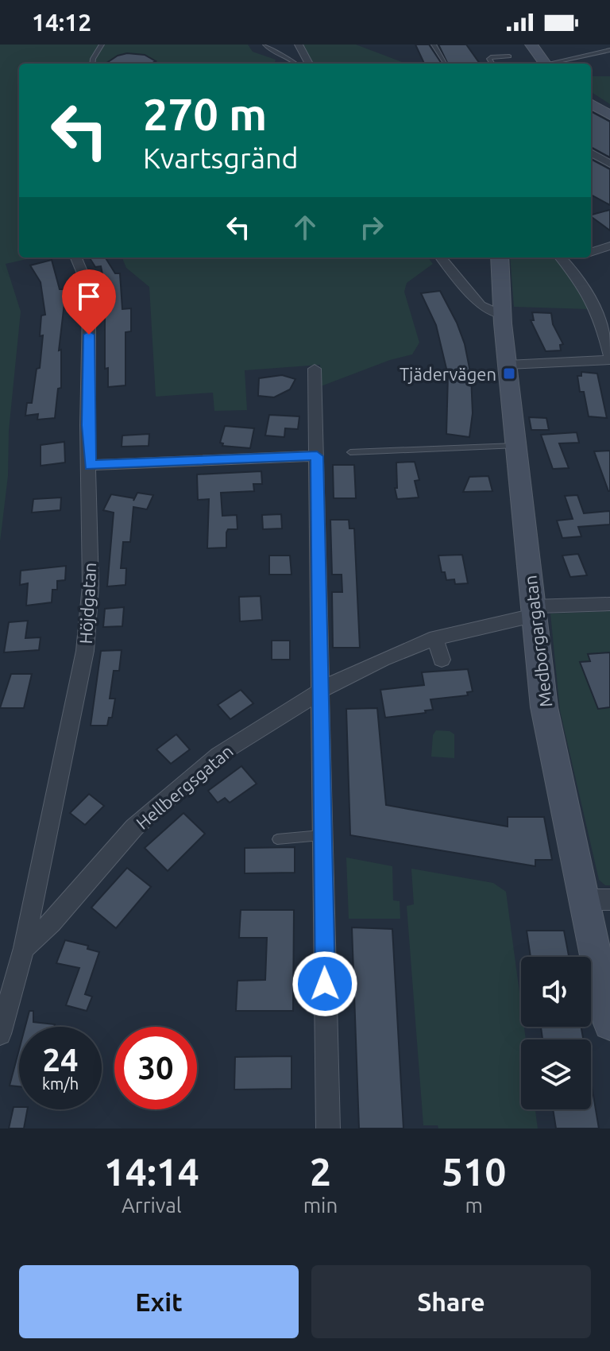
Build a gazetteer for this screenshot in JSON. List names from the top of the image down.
{
  "streets": {
    "street": ["Höjdgatan", "Medborgargatan", "Hellbergsgatan"]
  },
  "crossings": [
    ["Höjdgatan", "Hellbergsgatan"],
    ["Medborgargatan", "Hellbergsgatan"]
  ],
  "places": {
    "transit": ["Tjädervägen"]
  },
  "page": {
    "status": "14:12",
    "turn": ["270 m", "Kvartsgränd"],
    "speed": "24 km/h",
    "limit": "30",
    "eta": [
      "14:14",
      "Arrival",
      "2",
      "min",
      "510",
      "m"
    ],
    "buttons": ["Exit", "Share"]
  }
}
